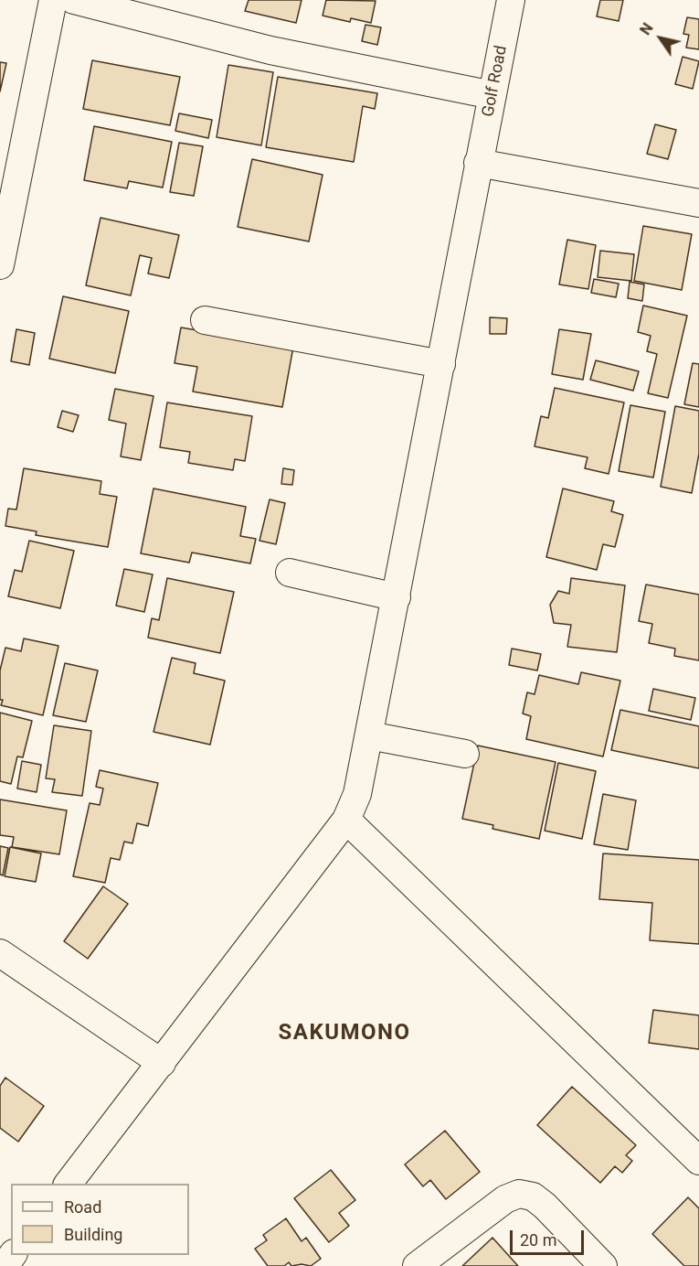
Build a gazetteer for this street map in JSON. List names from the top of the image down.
{
  "streets": {
    "street": ["Golf Road"]
  },
  "districts": ["SAKUMONO"],
  "legend": ["Road", "Building"],
  "scale_bar": "20 m",
  "north": "top left"
}
